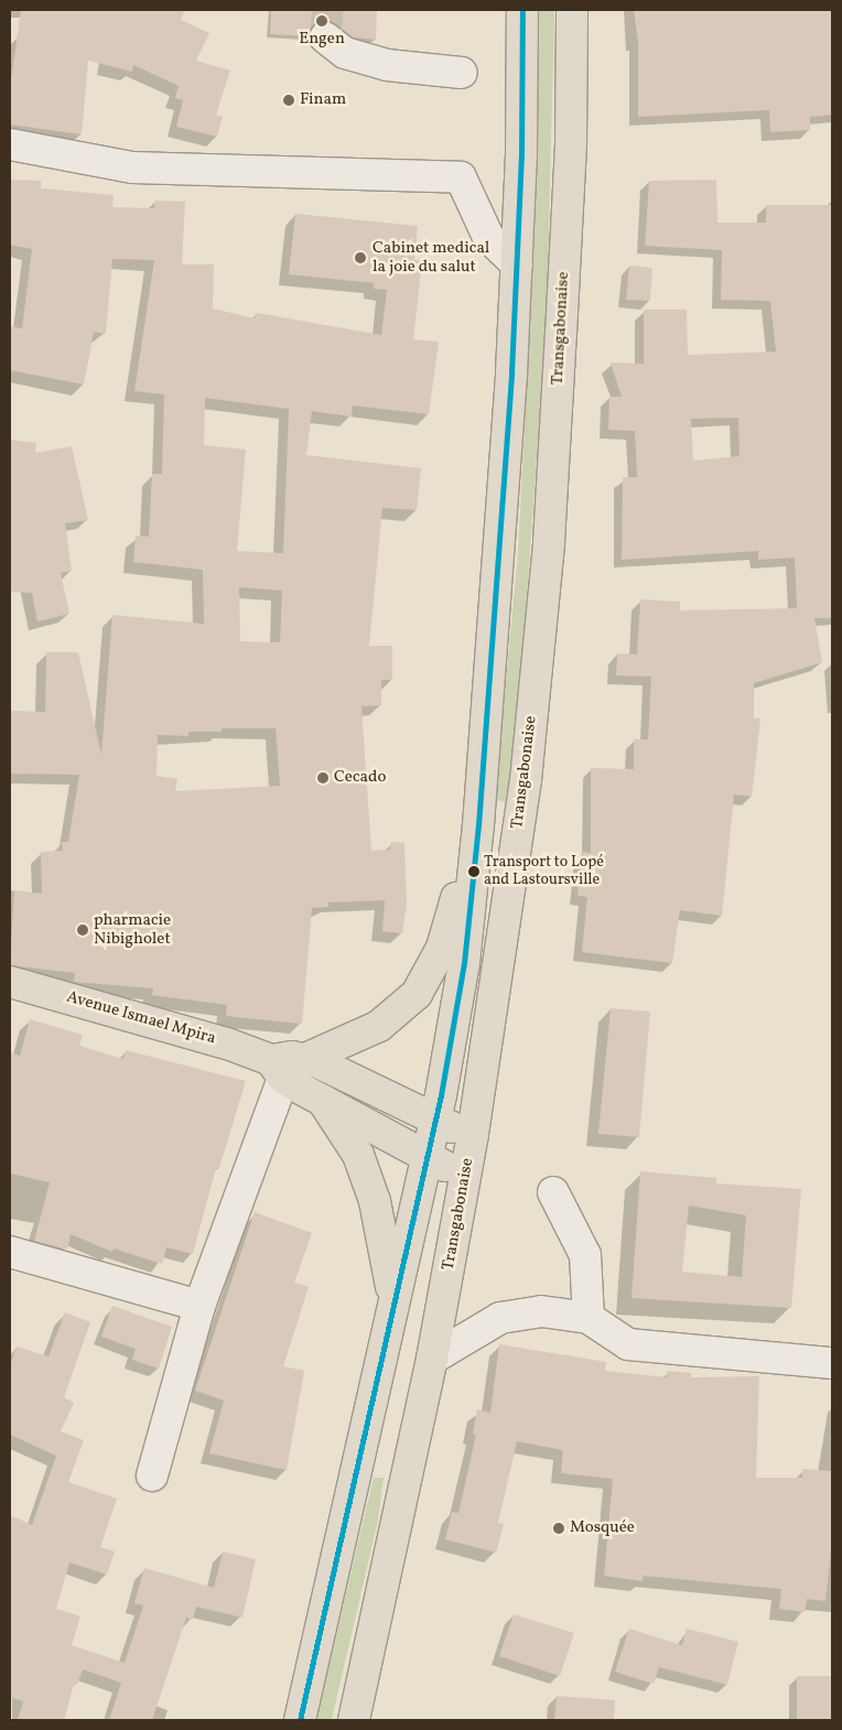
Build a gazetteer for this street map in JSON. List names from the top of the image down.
{
  "streets": {
    "main road": ["Transgabonaise", "Avenue Ismael Mpira"]
  },
  "places": [
    "Engen",
    "Finam",
    "Cabinet medical la joie du salut",
    "Cecado",
    "Transport to Lopé and Lastoursville",
    "pharmacie Nibigholet",
    "Mosquée"
  ]
}
